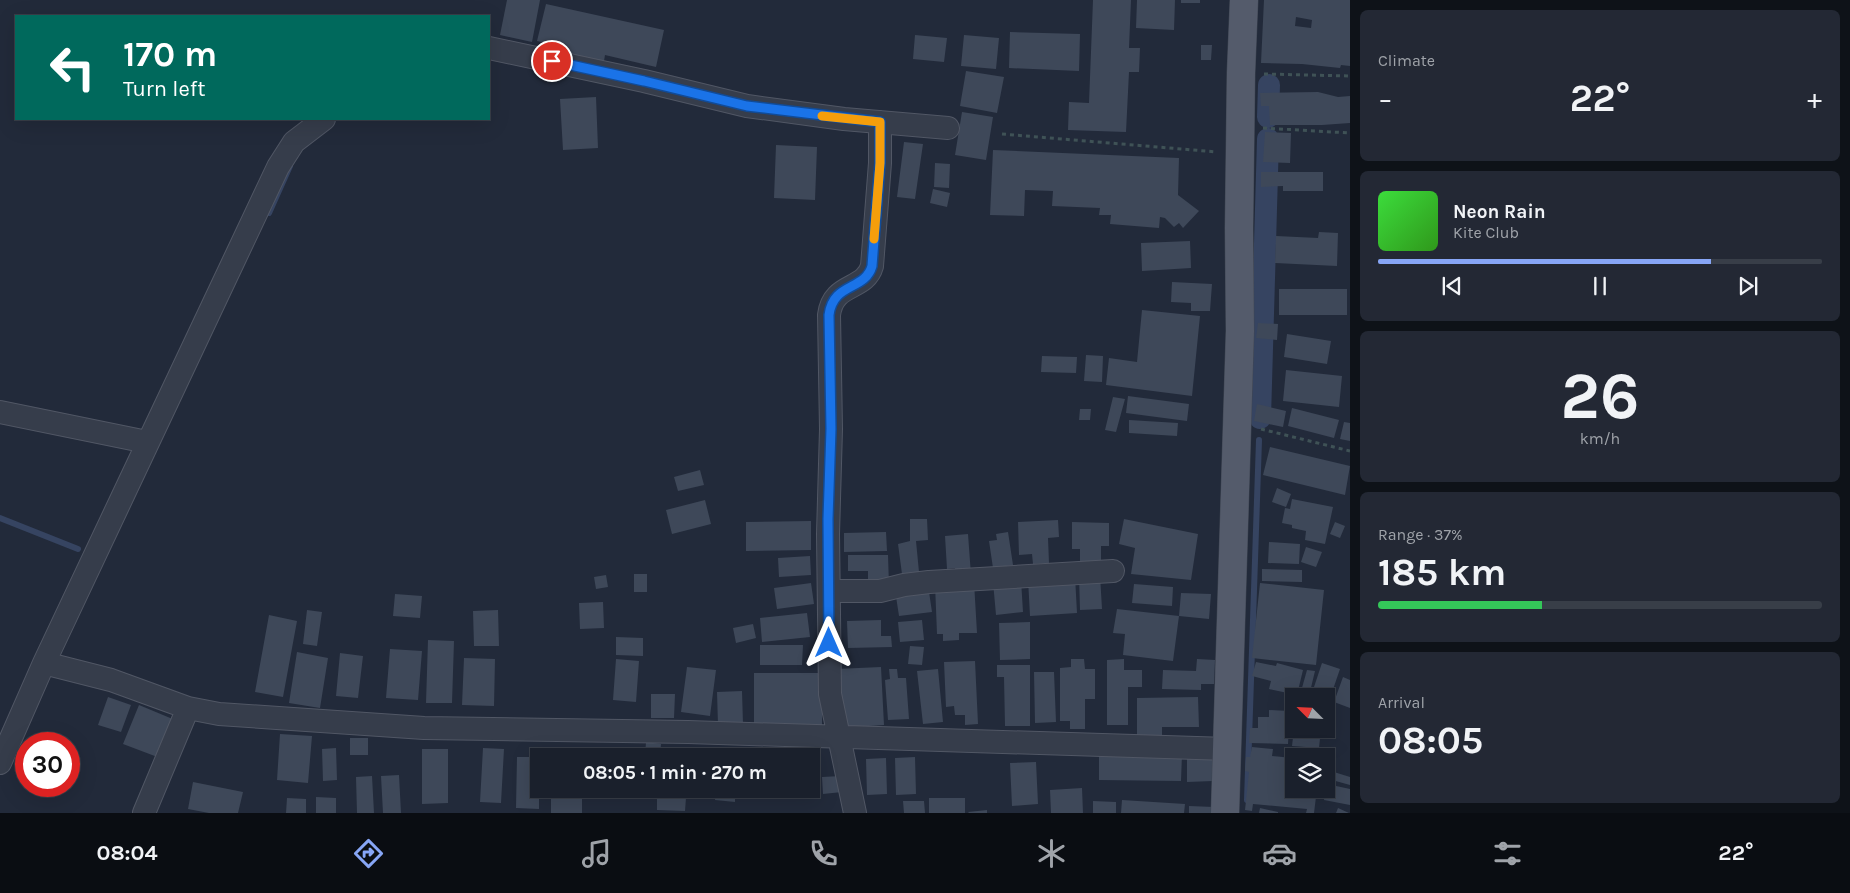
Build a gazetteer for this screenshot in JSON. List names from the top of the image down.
{
  "north": "top left",
  "page": {
    "tile": [
      "Climate",
      ["26", "km/h"],
      ["Range · 37%", "185 km"],
      ["Arrival", "08:05"]
    ],
    "turn": ["170 m", "Turn left"],
    "heat": ["−", "22°", "+"],
    "song": ["Neon Rain", "Kite Club"],
    "limit": "30",
    "trip": "08:05 · 1 min · 270 m",
    "tabs": ["08:04", "22°"]
  }
}
